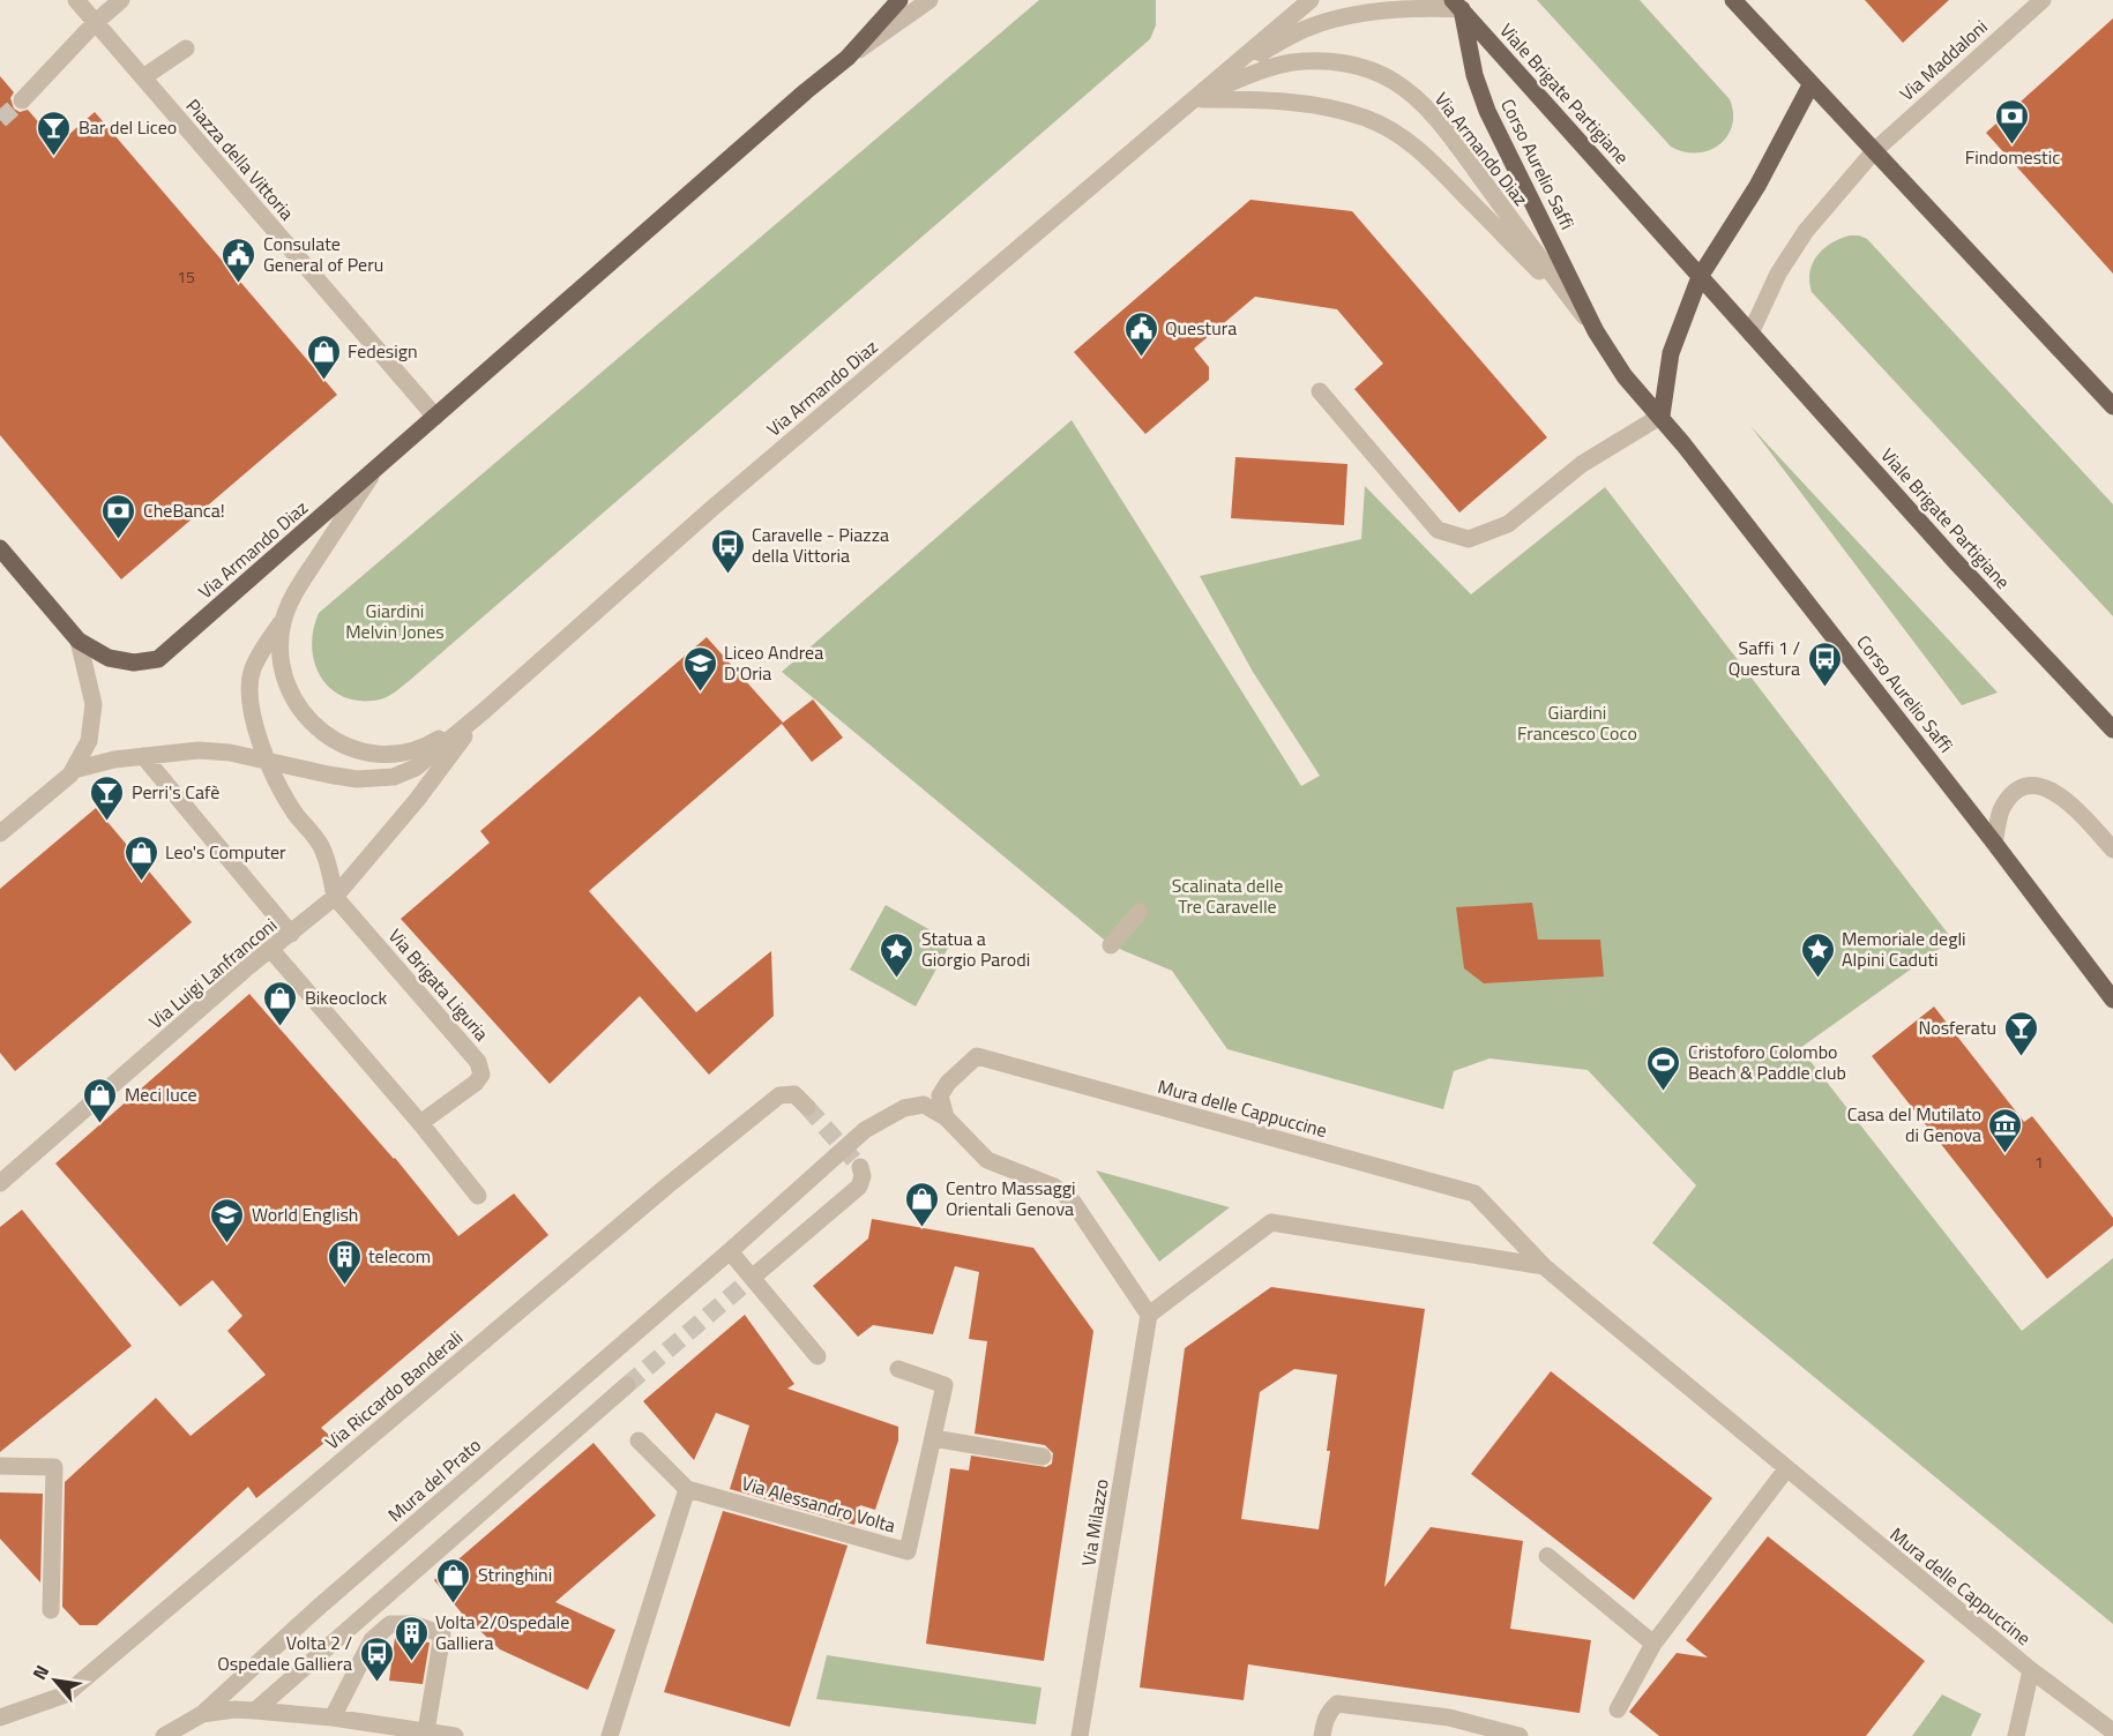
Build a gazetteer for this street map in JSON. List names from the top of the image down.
{
  "streets": {
    "main road": ["Viale Brigate Partigiane", "Via Armando Diaz", "Corso Aurelio Saffi"],
    "street": [
      "Via Maddaloni",
      "Piazza della Vittoria",
      "Via Luigi Lanfranconi",
      "Via Brigata Liguria",
      "Mura delle Cappuccine",
      "Via Riccardo Banderali",
      "Mura del Prato",
      "Via Alessandro Volta",
      "Via Milazzo"
    ]
  },
  "crossings": [
    ["Viale Brigate Partigiane", "Corso Aurelio Saffi"],
    ["Via Armando Diaz", "Piazza della Vittoria"],
    ["Via Armando Diaz", "Corso Aurelio Saffi"],
    ["Via Armando Diaz", "Via Luigi Lanfranconi"],
    ["Via Armando Diaz", "Via Brigata Liguria"],
    ["Via Luigi Lanfranconi", "Via Brigata Liguria"],
    ["Mura delle Cappuccine", "Mura del Prato"],
    ["Mura del Prato", "Via Milazzo"]
  ],
  "parks": ["Giardini Melvin Jones", "Giardini Francesco Coco", "Scalinata delle Tre Caravelle"],
  "places": {
    "bank": ["Findomestic", "CheBanca!"],
    "bar": ["Bar del Liceo", "Perri's Cafè", "Nosferatu"],
    "public building": ["Consulate General of Peru", "Questura"],
    "shop": [
      "Fedesign",
      "Leo's Computer",
      "Bikeoclock",
      "Meci luce",
      "Centro Massaggi Orientali Genova",
      "Stringhini"
    ],
    "bus stop": ["Caravelle - Piazza della Vittoria", "Saffi 1 / Questura", "Volta 2 / Ospedale Galliera"],
    "school or university": ["Liceo Andrea D'Oria", "World English"],
    "place": ["Statua a Giorgio Parodi", "Memoriale degli Alpini Caduti"],
    "sports": ["Cristoforo Colombo Beach & Paddle club"],
    "museum": ["Casa del Mutilato di Genova"],
    "building": ["telecom", "Volta 2/Ospedale Galliera"]
  },
  "house_numbers": ["15", "1"],
  "north": "top left"
}
